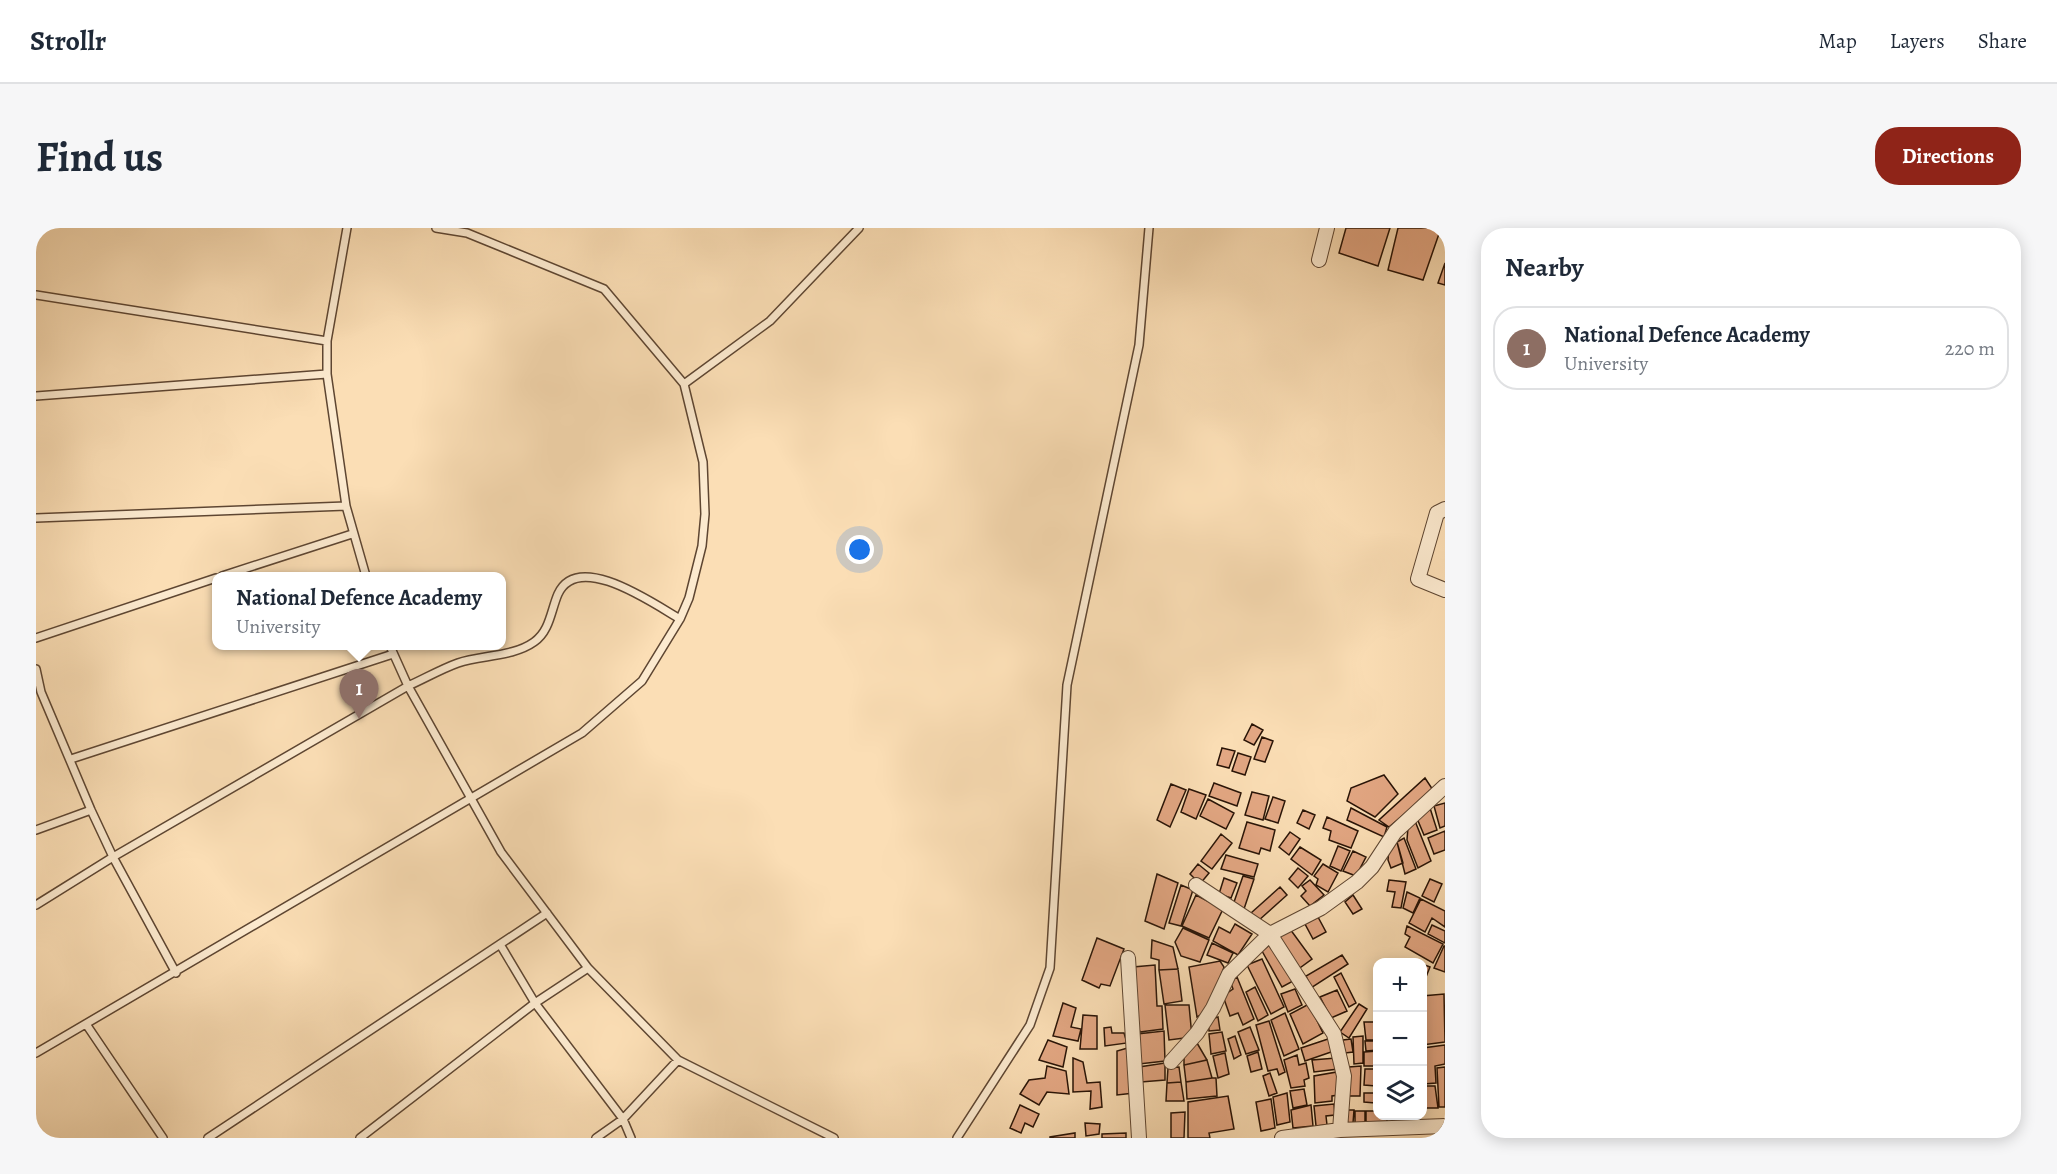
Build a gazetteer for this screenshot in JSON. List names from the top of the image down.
{
  "page": {
    "header": "Strollr",
    "nav": ["Map", "Layers", "Share"],
    "buttons": "Directions",
    "title": "Find us",
    "heading": "Nearby",
    "list": [
      {
        "mark": "1",
        "name": "National Defence Academy",
        "note": "University",
        "value": "220 m"
      }
    ],
    "popup": ["National Defence Academy", "University"],
    "pins": "1",
    "map_buttons": ["+", "−"]
  }
}
